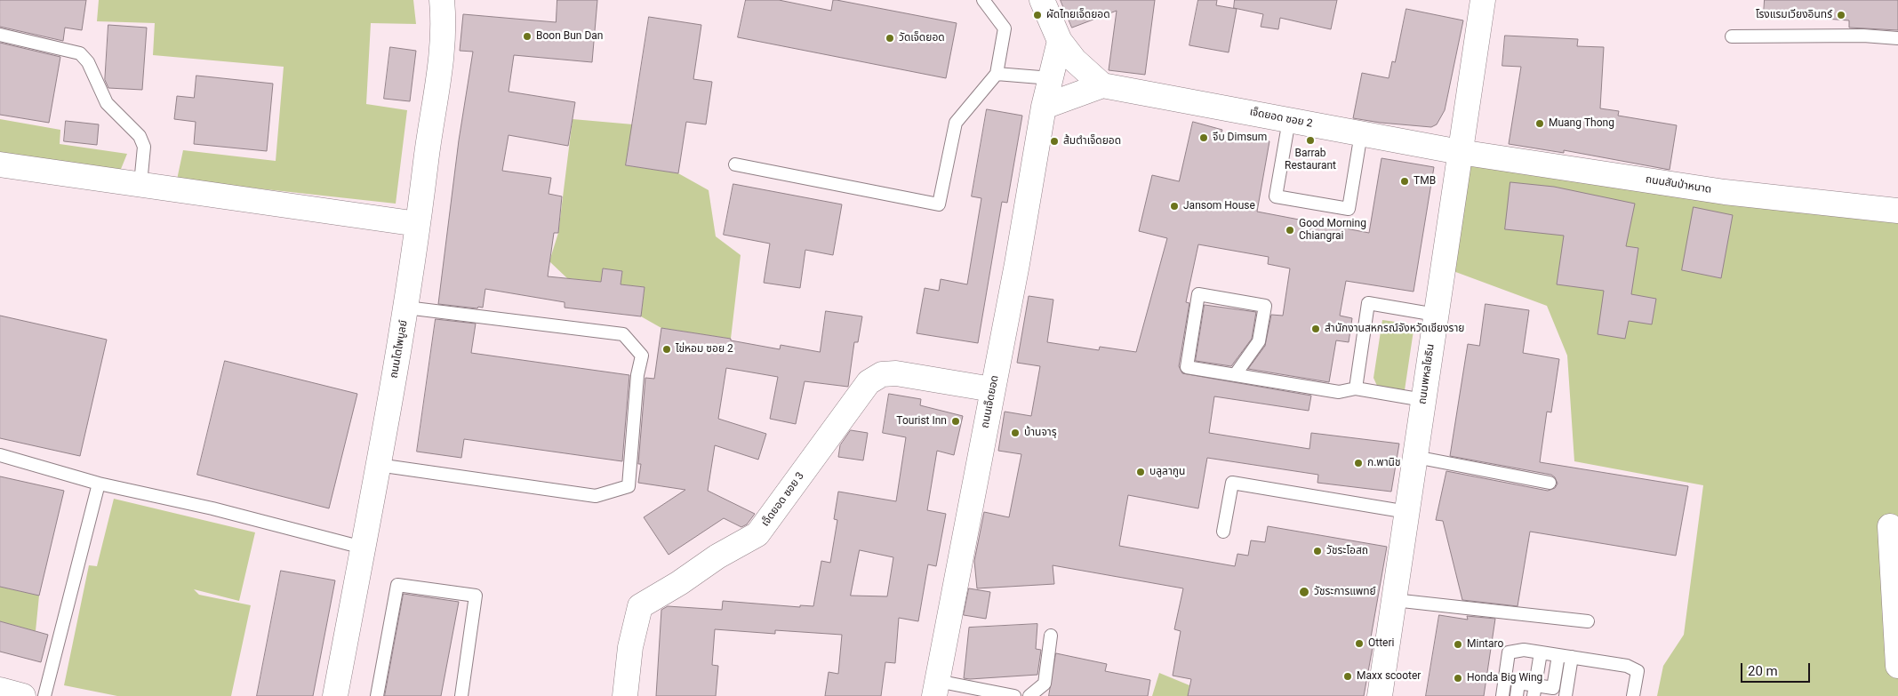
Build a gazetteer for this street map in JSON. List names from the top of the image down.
{
  "streets": {
    "street": [
      "เจ็ดยอด ซอย 2",
      "ถนนสันป่าหนาด",
      "ถนนโตไพบูลย์",
      "ถนนพหลโยธิน",
      "ถนนเจ็ดยอด",
      "เจ็ดยอด ซอย 3"
    ]
  },
  "crossings": [
    ["เจ็ดยอด ซอย 2", "ถนนสันป่าหนาด"],
    ["เจ็ดยอด ซอย 2", "ถนนพหลโยธิน"],
    ["ถนนสันป่าหนาด", "ถนนพหลโยธิน"],
    ["ถนนเจ็ดยอด", "เจ็ดยอด ซอย 3"]
  ],
  "places": [
    "ผัดไทยเจ็ดยอด",
    "โรงแรมเวียงอินทร์",
    "Boon Bun Dan",
    "วัดเจ็ดยอด",
    "Muang Thong",
    "จีบ Dimsum",
    "Barrab Restaurant",
    "ส้มตำเจ็ดยอด",
    "TMB",
    "Jansom House",
    "Good Morning Chiangrai",
    "สำนักงานสหกรณ์จังหวัดเชียงราย",
    "ไข่หอม ซอย 2",
    "Tourist Inn",
    "บ้านจารุ",
    "ก.พานิช",
    "บลูลากูน",
    "วัชระโอสถ",
    "วัชระการแพทย์",
    "Otteri",
    "Mintaro",
    "Maxx scooter",
    "Honda Big Wing"
  ],
  "scale_bar": "20 m"
}
